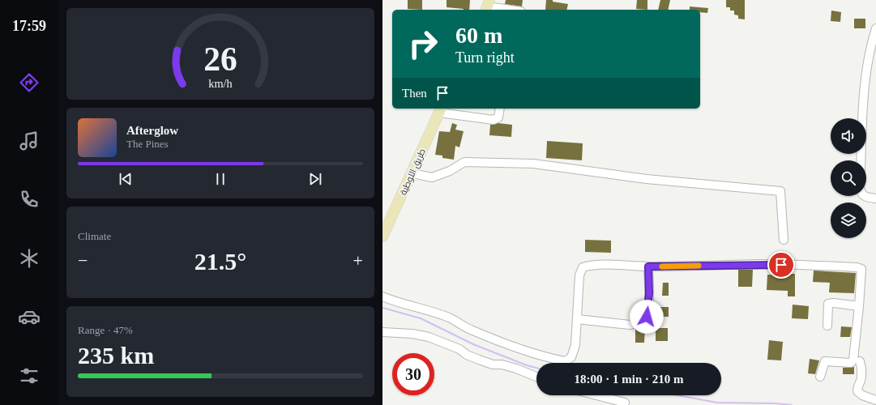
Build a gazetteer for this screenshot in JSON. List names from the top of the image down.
{
  "streets": {
    "main road": ["طريق اللوطية"]
  },
  "page": {
    "tabs": "17:59",
    "turn": ["60 m", "Turn right"],
    "then": "Then",
    "song": ["Afterglow", "The Pines"],
    "tile": [
      "Climate",
      ["Range · 47%", "235 km"]
    ],
    "heat": ["−", "21.5°", "+"],
    "limit": "30",
    "trip": "18:00 · 1 min · 210 m",
    "gauge": ["26", "km/h"]
  }
}
